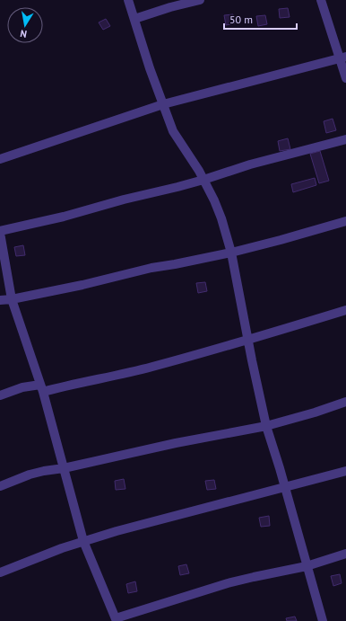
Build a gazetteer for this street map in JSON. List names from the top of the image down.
{
  "scale_bar": "50 m",
  "north": "bottom"
}
